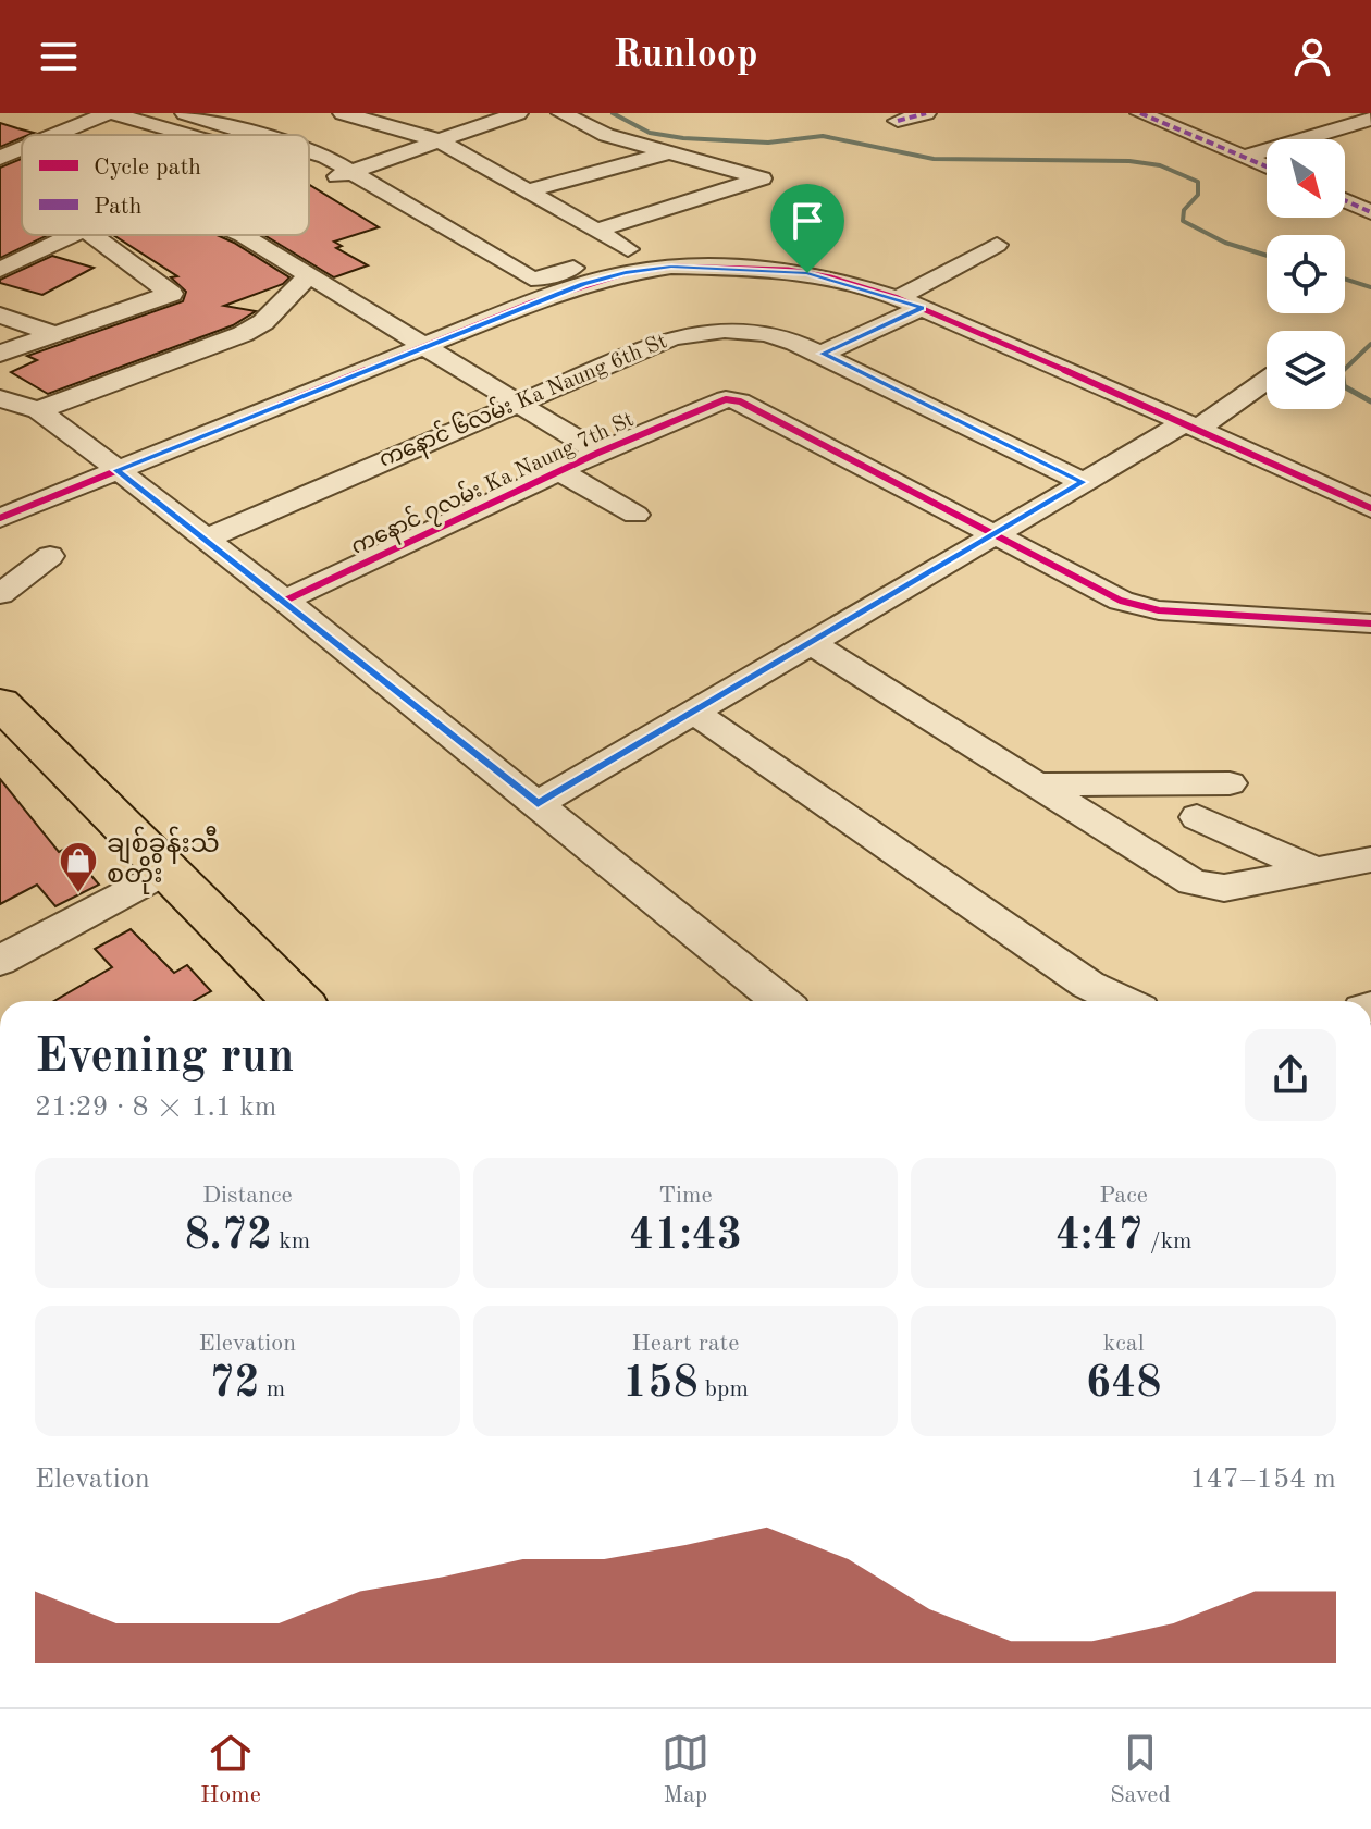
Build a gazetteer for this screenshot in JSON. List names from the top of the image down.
{
  "streets": {
    "street": ["ကနောင် ၆လမ်း Ka Naung 6th St", "ကနောင် ၇လမ်း Ka Naung 7th St"]
  },
  "places": {
    "shop": ["ချစ်ခွန်းသီ စတိုး"]
  },
  "legend": ["Cycle path", "Path"],
  "north": "bottom right",
  "page": {
    "header": "Runloop",
    "heading": ["Evening run", "21:29 · 8 × 1.1 km"],
    "stats": [
      ["Distance", "8.72 km"],
      ["Time", "41:43"],
      ["Pace", "4:47 /km"],
      ["Elevation", "72 m"],
      ["Heart rate", "158 bpm"],
      ["kcal", "648"]
    ],
    "chart": ["Elevation", "147–154 m"],
    "tabs": ["Home", "Map", "Saved"]
  }
}
